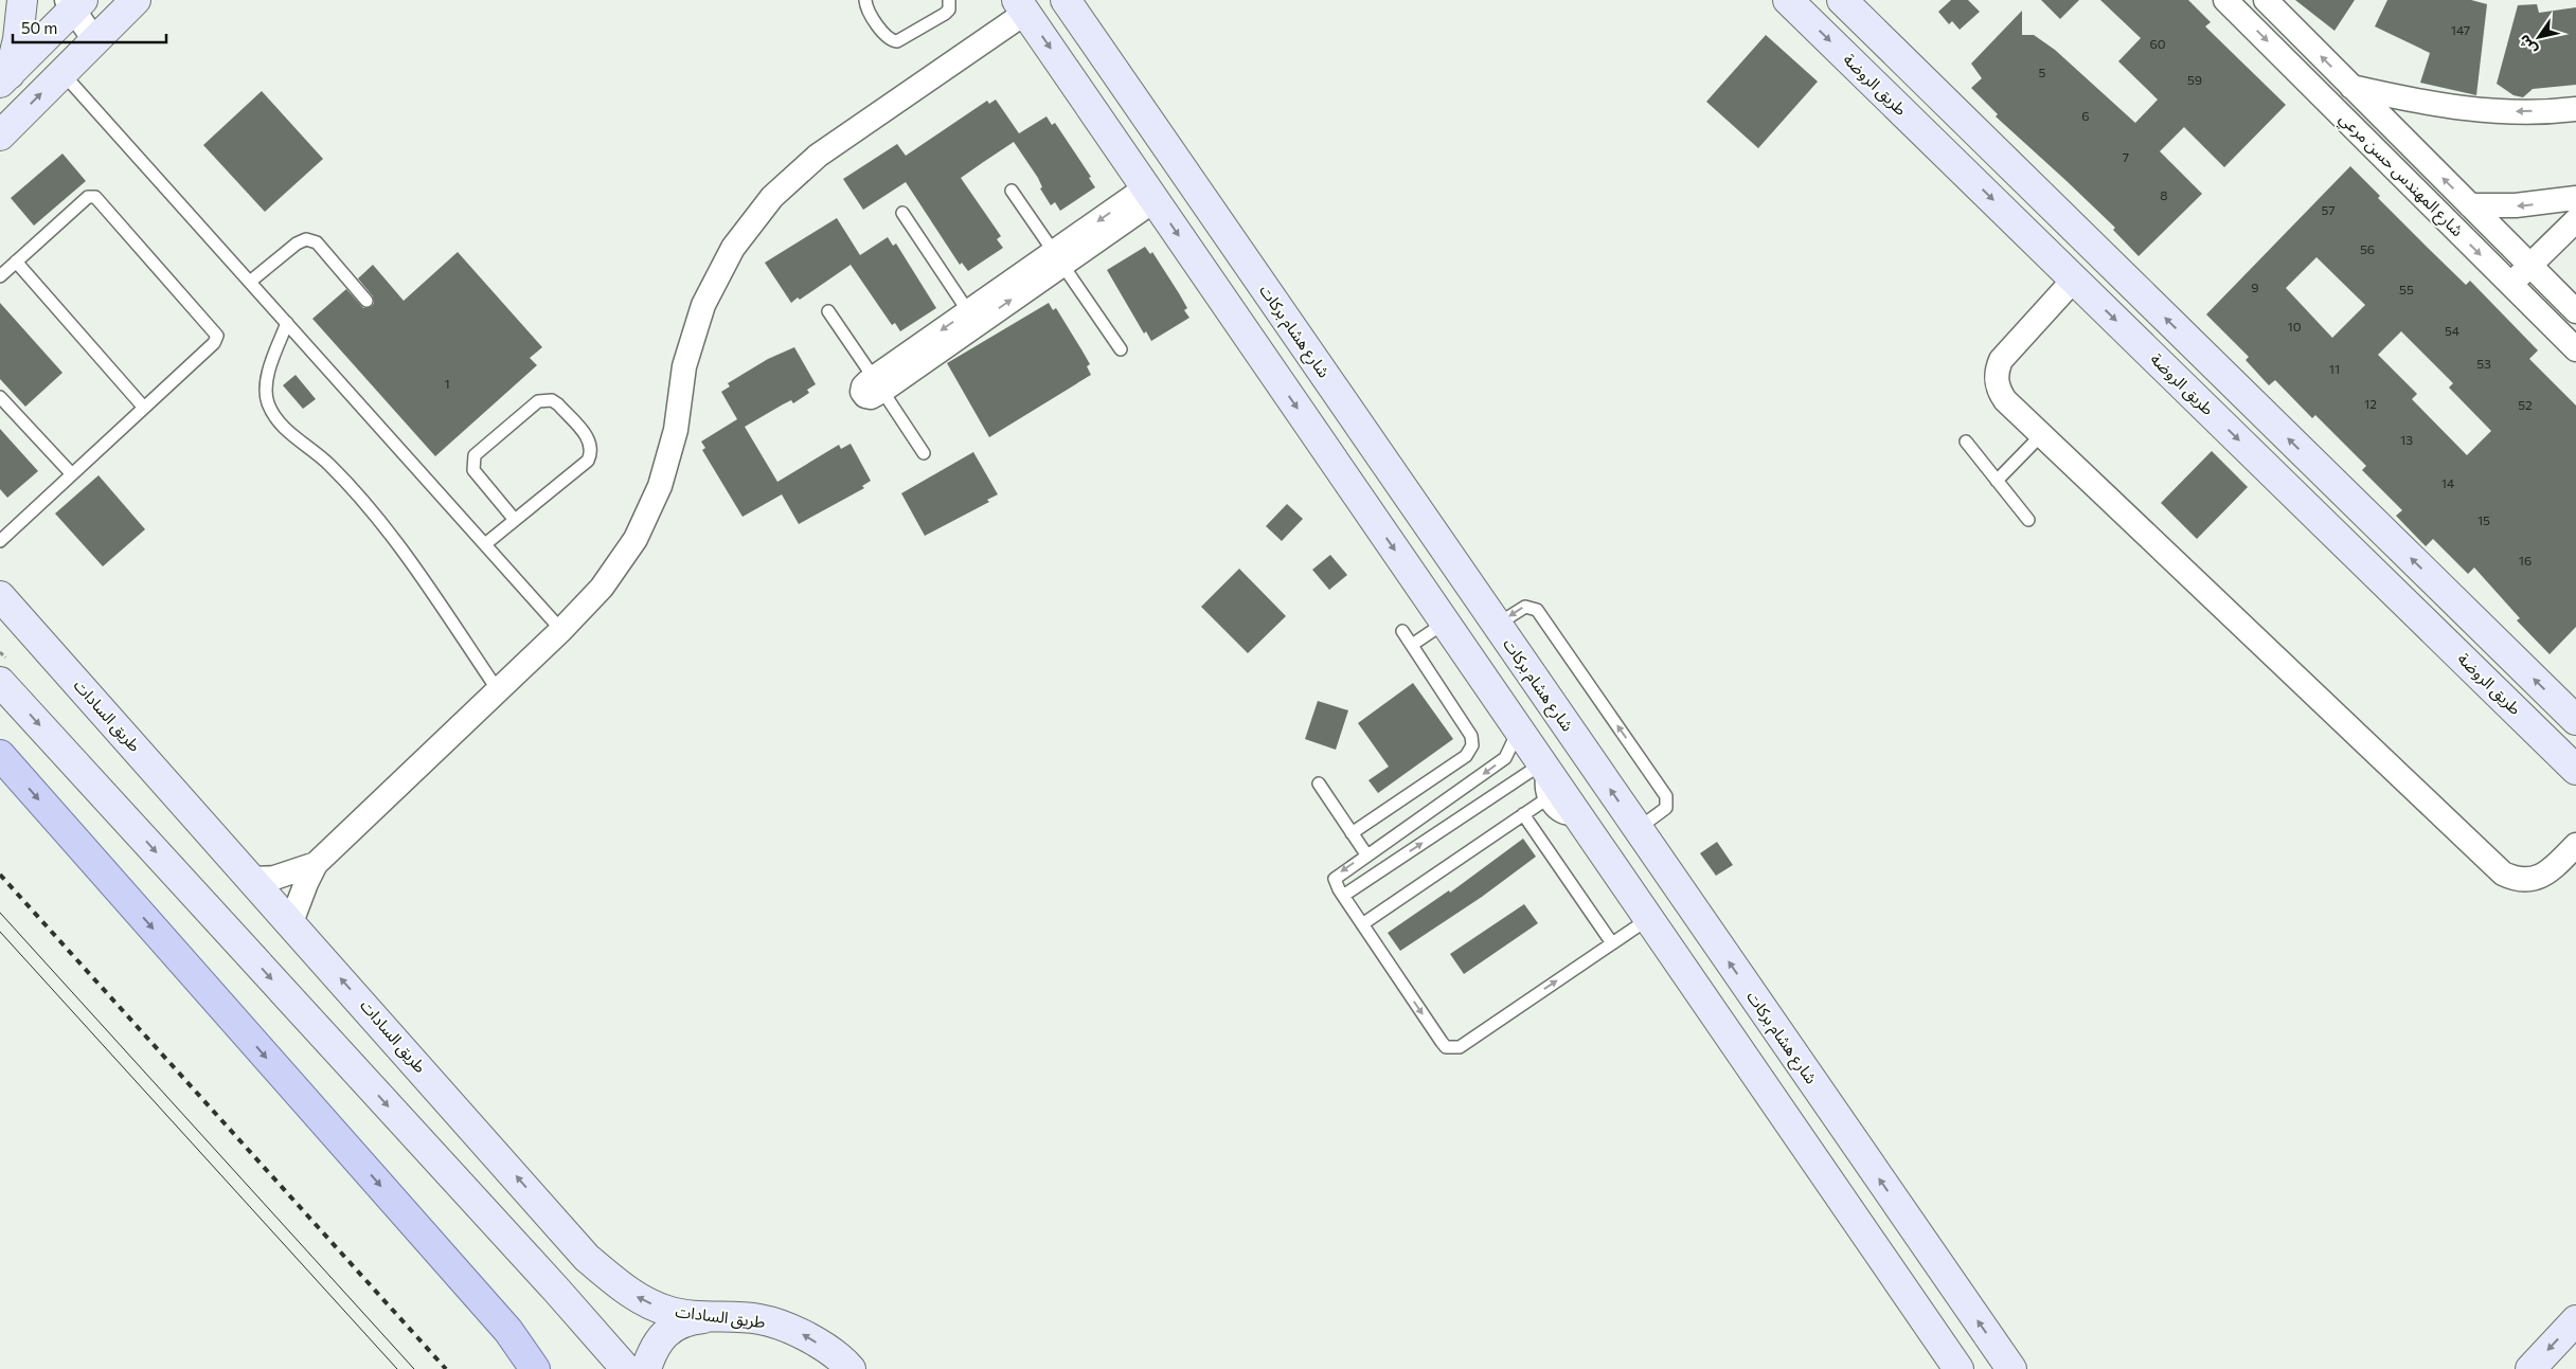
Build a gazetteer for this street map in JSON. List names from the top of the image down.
{
  "streets": {
    "street": [
      "طريق الروضة",
      "شارع المهندس حسن مرعي",
      "شارع هشام بركات",
      "طريق السادات"
    ]
  },
  "house_numbers": [
    "147",
    "60",
    "5",
    "59",
    "6",
    "7",
    "8",
    "57",
    "56",
    "9",
    "55",
    "10",
    "54",
    "53",
    "11",
    "1",
    "12",
    "52",
    "13",
    "14",
    "15",
    "16"
  ],
  "scale_bar": "50 m",
  "north": "bottom left"
}
